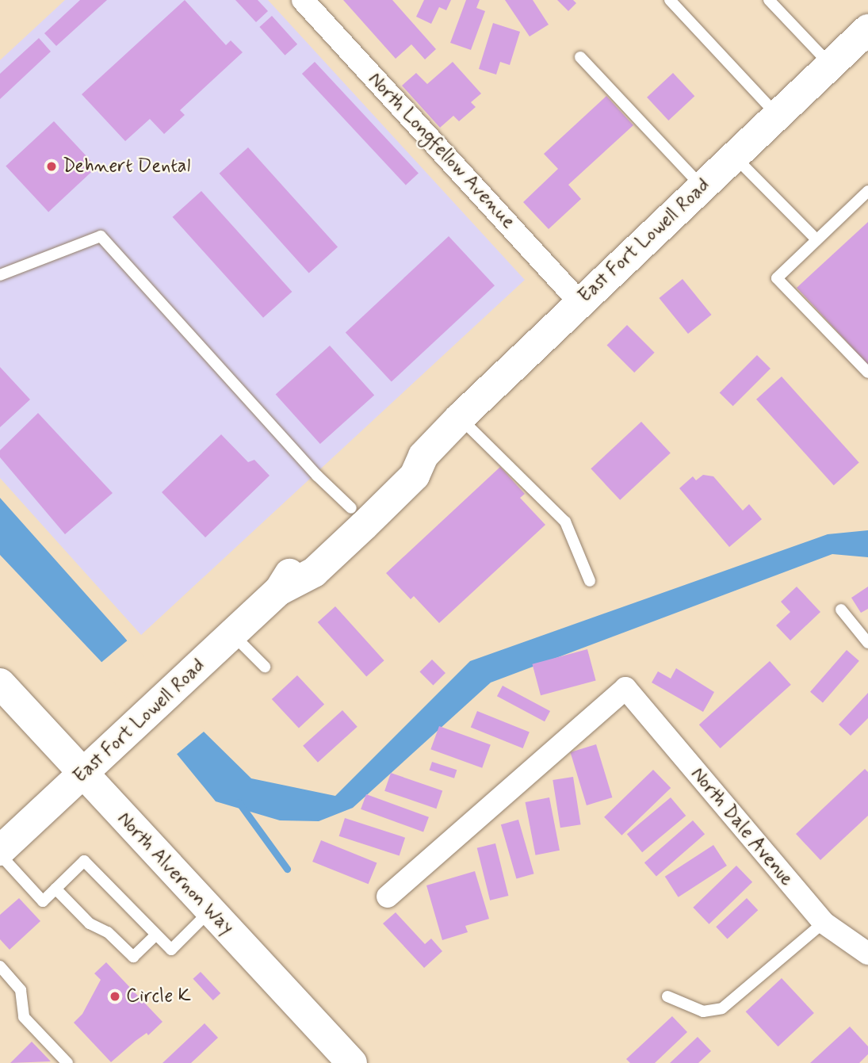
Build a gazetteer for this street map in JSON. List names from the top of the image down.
{
  "streets": {
    "main road": ["East Fort Lowell Road", "North Alvernon Way"],
    "street": ["North Longfellow Avenue", "North Dale Avenue"]
  },
  "crossings": [
    ["North Longfellow Avenue", "East Fort Lowell Road"],
    ["East Fort Lowell Road", "North Alvernon Way"]
  ],
  "places": ["Dehnert Dental", "Circle K"]
}
